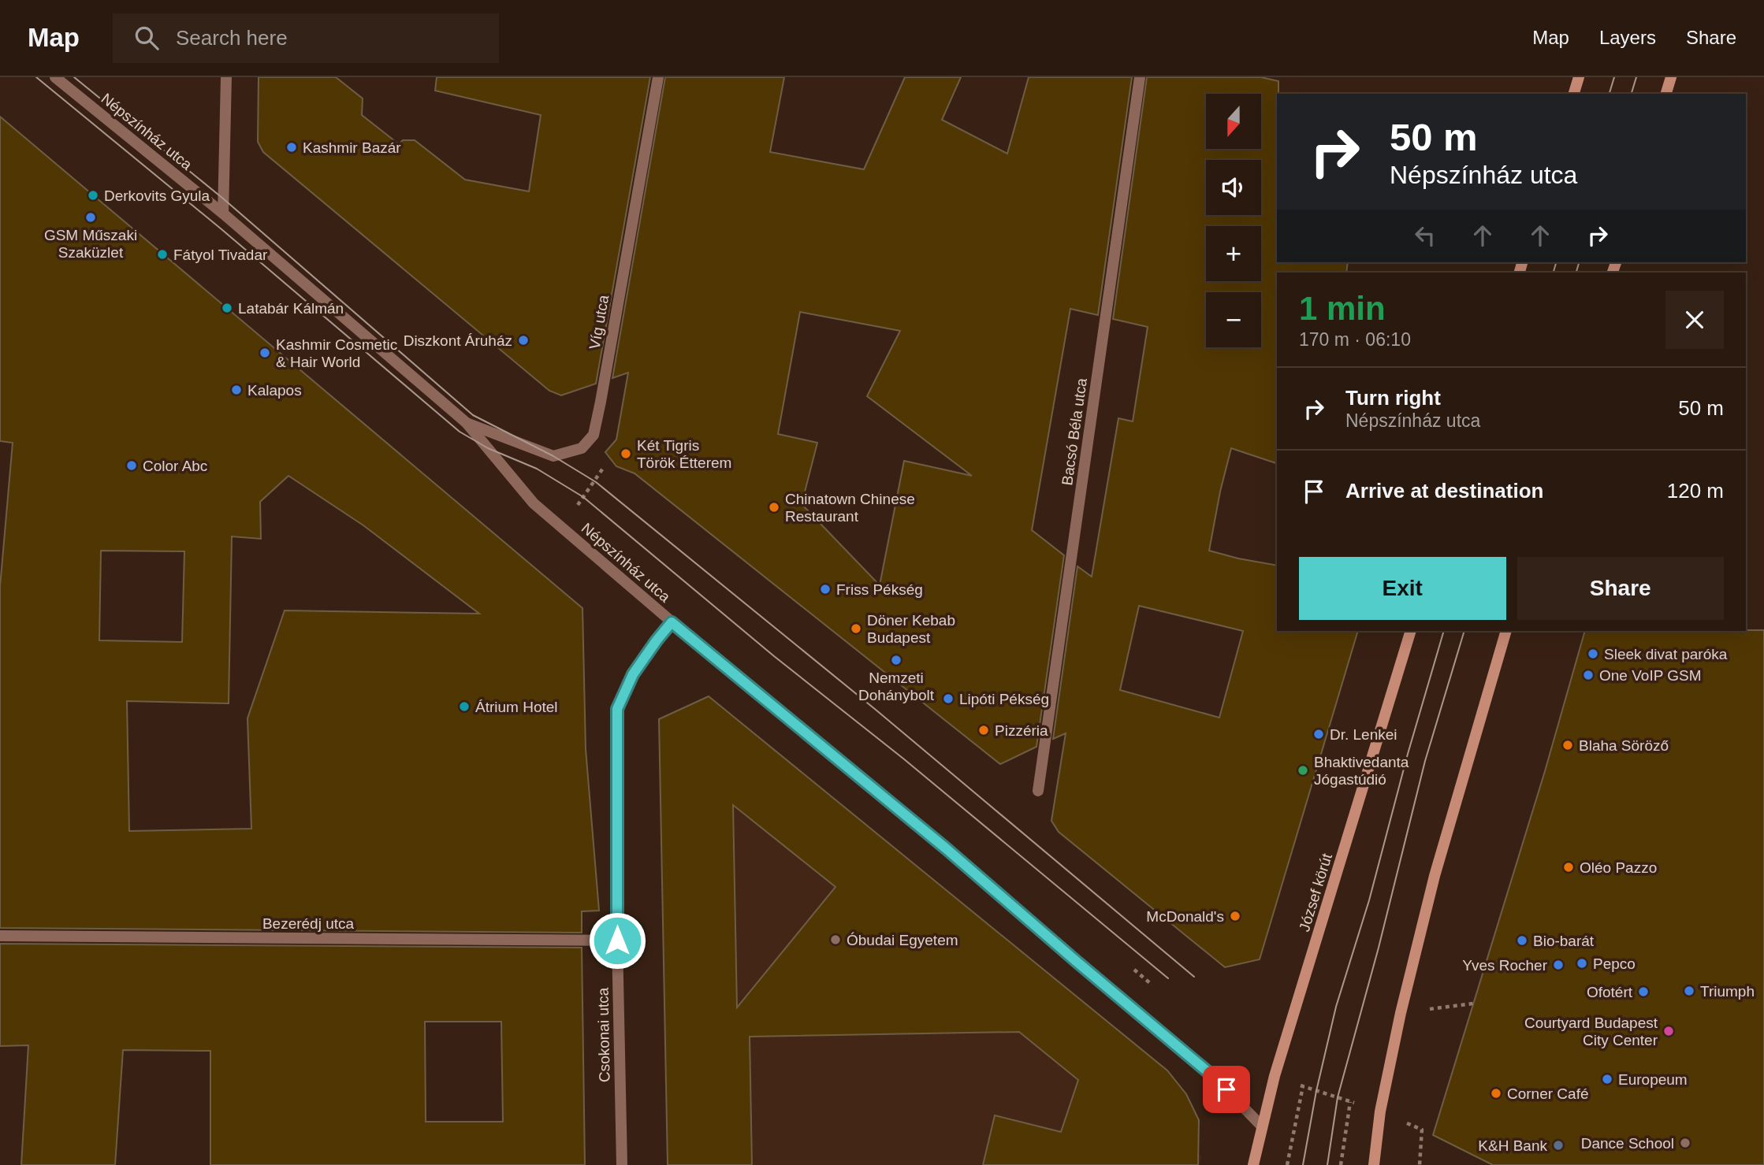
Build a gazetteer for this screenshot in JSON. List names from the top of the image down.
{
  "streets": {
    "main road": ["József körút"],
    "street": [
      "Népszínház utca",
      "Víg utca",
      "Bacsó Béla utca",
      "Bezerédj utca",
      "Csokonai utca"
    ]
  },
  "crossings": [
    ["Népszínház utca", "Víg utca"],
    ["Népszínház utca", "József körút"],
    ["Népszínház utca", "Csokonai utca"],
    ["Bezerédj utca", "Csokonai utca"]
  ],
  "places": [
    "Kashmir Bazár",
    "Derkovits Gyula",
    "GSM Műszaki Szaküzlet",
    "Fátyol Tivadar",
    "Latabár Kálmán",
    "Diszkont Áruház",
    "Kashmir Cosmetic & Hair World",
    "Kalapos",
    "Két Tigris Török Étterem",
    "Color Abc",
    "Chinatown Chinese Restaurant",
    "Friss Pékség",
    "Döner Kebab Budapest",
    "Sleek divat paróka",
    "Nemzeti Dohánybolt",
    "One VoIP GSM",
    "Lipóti Pékség",
    "Átrium Hotel",
    "Pizzéria",
    "Dr. Lenkei",
    "Blaha Söröző",
    "Bhaktivedanta Jógastúdió",
    "Oléo Pazzo",
    "McDonald's",
    "Óbudai Egyetem",
    "Bio-barát",
    "Pepco",
    "Yves Rocher",
    "Triumph",
    "Ofotért",
    "Courtyard Budapest City Center",
    "Europeum",
    "Corner Café",
    "Dance School",
    "K&H Bank"
  ],
  "north": "bottom",
  "page": {
    "header": "Map",
    "search": "Search here",
    "nav": ["Map", "Layers", "Share"],
    "map_buttons": ["+", "−"],
    "turn": ["50 m", "Népszínház utca"],
    "heading": ["1 min", "170 m · 06:10"],
    "list": [
      {
        "name": "Turn right",
        "note": "Népszínház utca",
        "value": "50 m"
      },
      {
        "name": "Arrive at destination",
        "value": "120 m"
      }
    ],
    "buttons": ["Exit", "Share"]
  }
}
